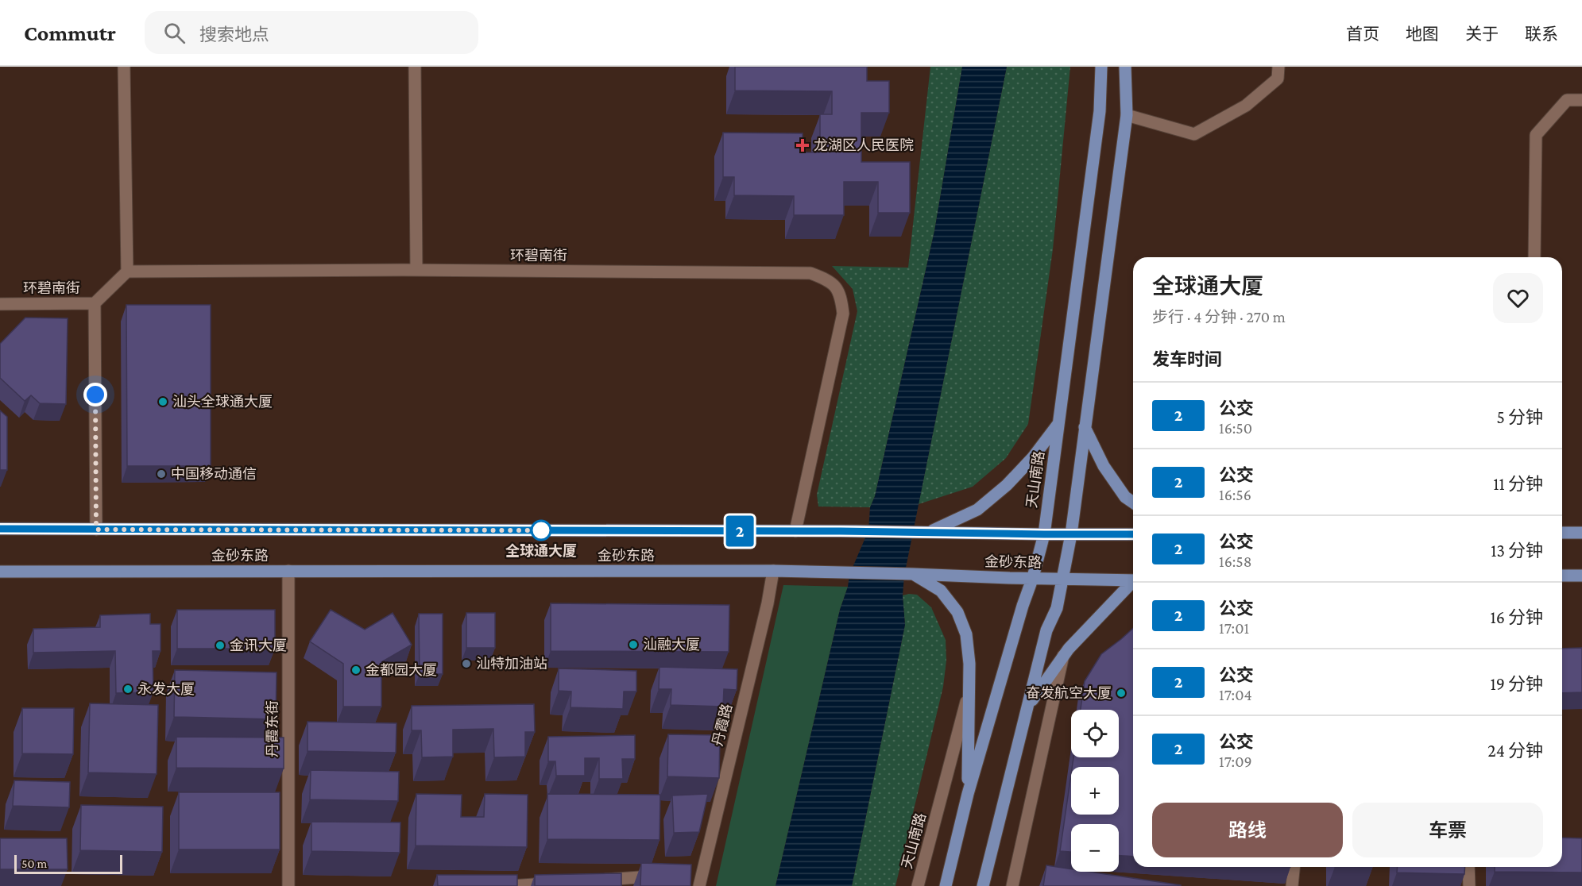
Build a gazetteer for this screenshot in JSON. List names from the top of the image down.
{
  "streets": {
    "main road": ["天山南路", "金砂东路"],
    "street": ["环碧南街", "丹霞路", "丹霞东街"]
  },
  "crossings": [
    ["环碧南街", "金砂东路"],
    ["天山南路", "金砂东路"],
    ["金砂东路", "丹霞路"],
    ["金砂东路", "丹霞东街"]
  ],
  "places": {
    "health": ["龙湖区人民医院"],
    "other": [
      "汕头全球通大厦",
      "中国移动通信",
      "全球通大厦",
      "汕融大厦",
      "金讯大厦",
      "汕特加油站",
      "金都园大厦",
      "永发大厦",
      "奋发航空大厦"
    ]
  },
  "lines": ["bus line 2"],
  "scale_bar": "50 m",
  "page": {
    "header": "Commutr",
    "search": "搜索地点",
    "nav": [
      "首页",
      "地图",
      "关于",
      "联系"
    ],
    "on_map": "2",
    "heading": [
      ["全球通大厦", "步行 · 4 分钟 · 270 m"],
      "发车时间"
    ],
    "list": [
      {
        "mark": "2",
        "name": "公交",
        "note": "16:50",
        "value": "5 分钟"
      },
      {
        "mark": "2",
        "name": "公交",
        "note": "16:56",
        "value": "11 分钟"
      },
      {
        "mark": "2",
        "name": "公交",
        "note": "16:58",
        "value": "13 分钟"
      },
      {
        "mark": "2",
        "name": "公交",
        "note": "17:01",
        "value": "16 分钟"
      },
      {
        "mark": "2",
        "name": "公交",
        "note": "17:04",
        "value": "19 分钟"
      },
      {
        "mark": "2",
        "name": "公交",
        "note": "17:09",
        "value": "24 分钟"
      }
    ],
    "map_buttons": ["+", "−"],
    "buttons": ["路线", "车票"],
    "scale": "50 m"
  }
}
